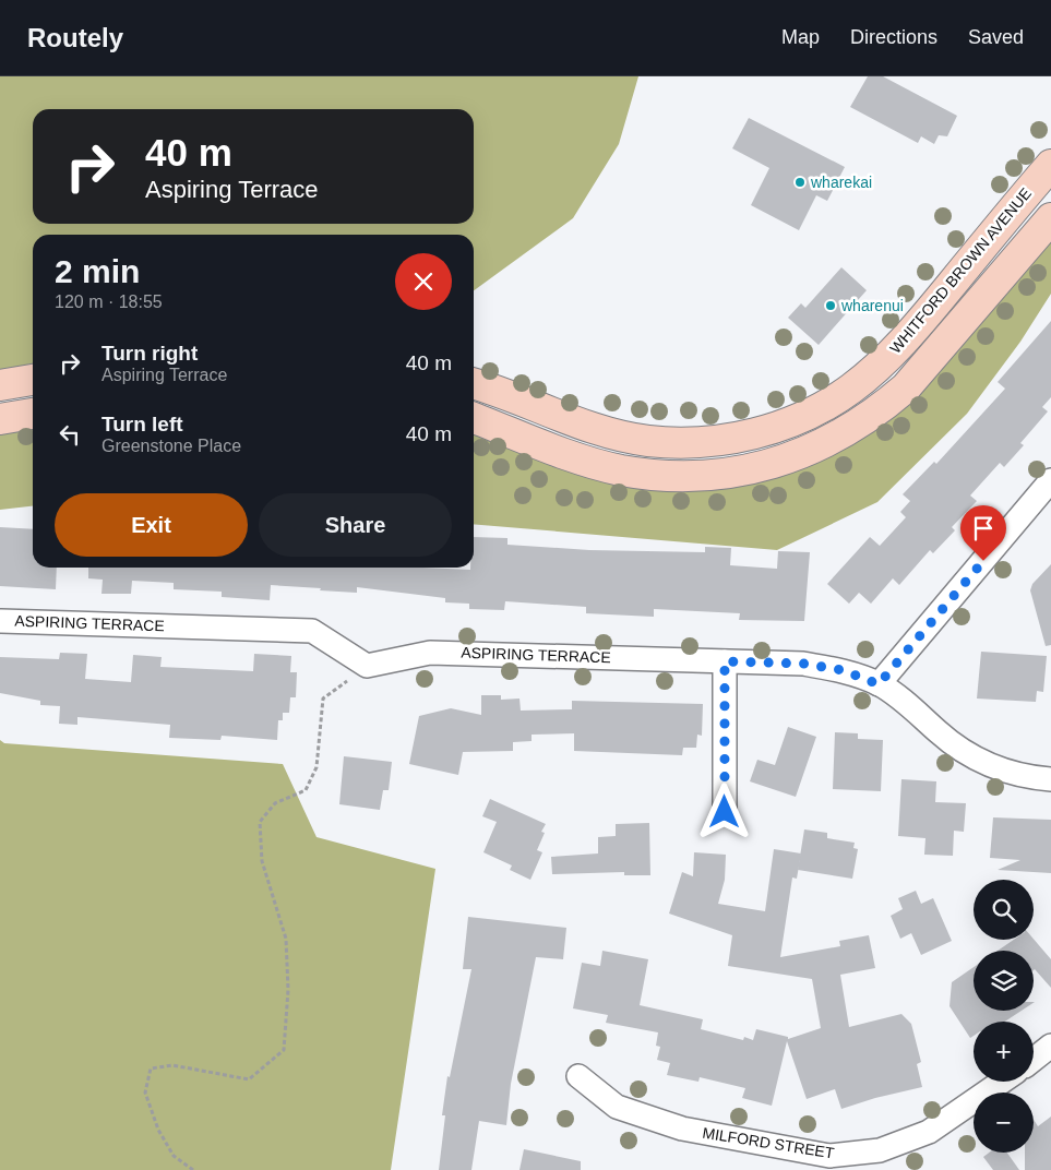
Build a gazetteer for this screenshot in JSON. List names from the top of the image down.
{
  "streets": {
    "main road": ["WHITFORD BROWN AVENUE"],
    "street": ["ASPIRING TERRACE", "MILFORD STREET"]
  },
  "places": ["wharekai", "wharenui"],
  "page": {
    "header": "Routely",
    "nav": ["Map", "Directions", "Saved"],
    "turn": ["40 m", "Aspiring Terrace"],
    "heading": ["2 min", "120 m · 18:55"],
    "list": [
      {
        "name": "Turn right",
        "note": "Aspiring Terrace",
        "value": "40 m"
      },
      {
        "name": "Turn left",
        "note": "Greenstone Place",
        "value": "40 m"
      }
    ],
    "buttons": ["Exit", "Share"],
    "map_buttons": ["+", "−"]
  }
}
